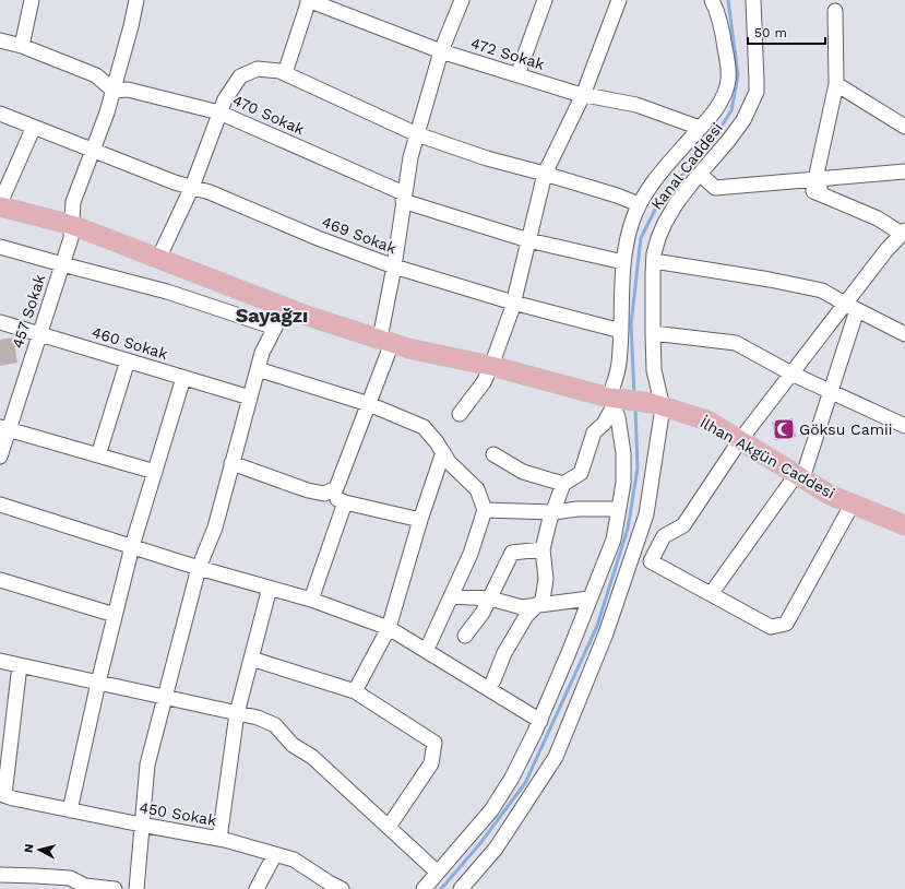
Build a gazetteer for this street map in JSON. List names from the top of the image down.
{
  "streets": {
    "main road": ["İlhan Akgün Caddesi"],
    "street": [
      "472 Sokak",
      "470 Sokak",
      "Kanal Caddesi",
      "469 Sokak",
      "457 Sokak",
      "460 Sokak",
      "450 Sokak"
    ]
  },
  "crossings": [
    ["470 Sokak", "457 Sokak"],
    ["Kanal Caddesi", "İlhan Akgün Caddesi"],
    ["469 Sokak", "457 Sokak"],
    ["457 Sokak", "460 Sokak"],
    ["457 Sokak", "İlhan Akgün Caddesi"]
  ],
  "districts": ["Sayağzı"],
  "places": {
    "mosque": ["Göksu Camii"]
  },
  "scale_bar": "50 m",
  "north": "left"
}
